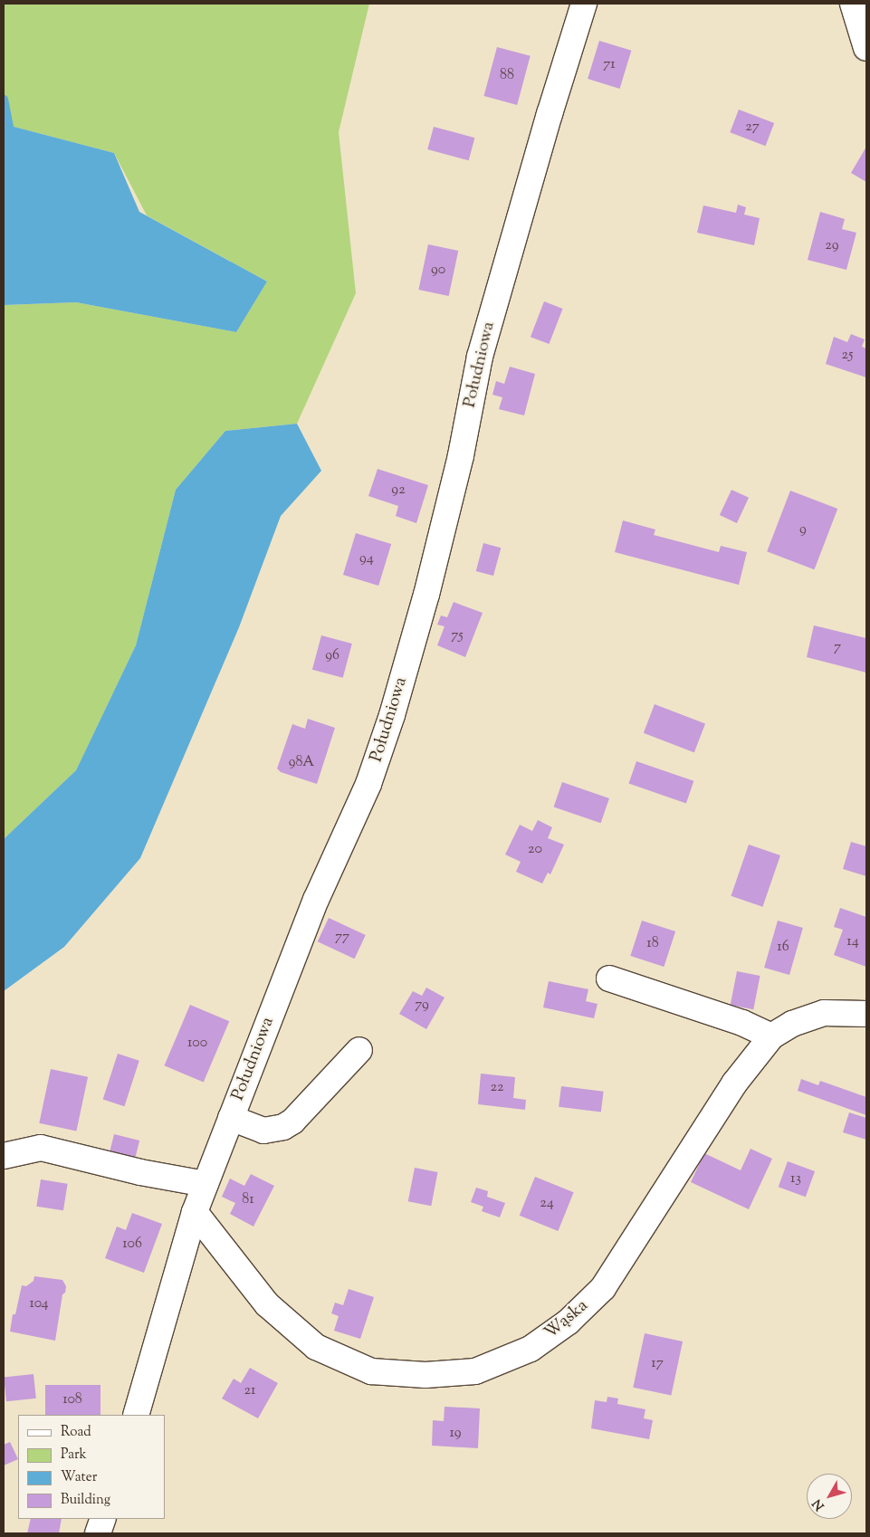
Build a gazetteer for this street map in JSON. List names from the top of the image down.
{
  "streets": {
    "street": ["Południowa", "Wąska"]
  },
  "crossings": [
    ["Południowa", "Wąska"]
  ],
  "house_numbers": [
    "71",
    "88",
    "27",
    "29",
    "90",
    "25",
    "92",
    "9",
    "94",
    "75",
    "7",
    "96",
    "98A",
    "20",
    "77",
    "14",
    "18",
    "16",
    "79",
    "100",
    "22",
    "13",
    "81",
    "24",
    "106",
    "104",
    "17",
    "21",
    "108",
    "19"
  ],
  "legend": [
    "Road",
    "Park",
    "Water",
    "Building"
  ],
  "north": "bottom left"
}
